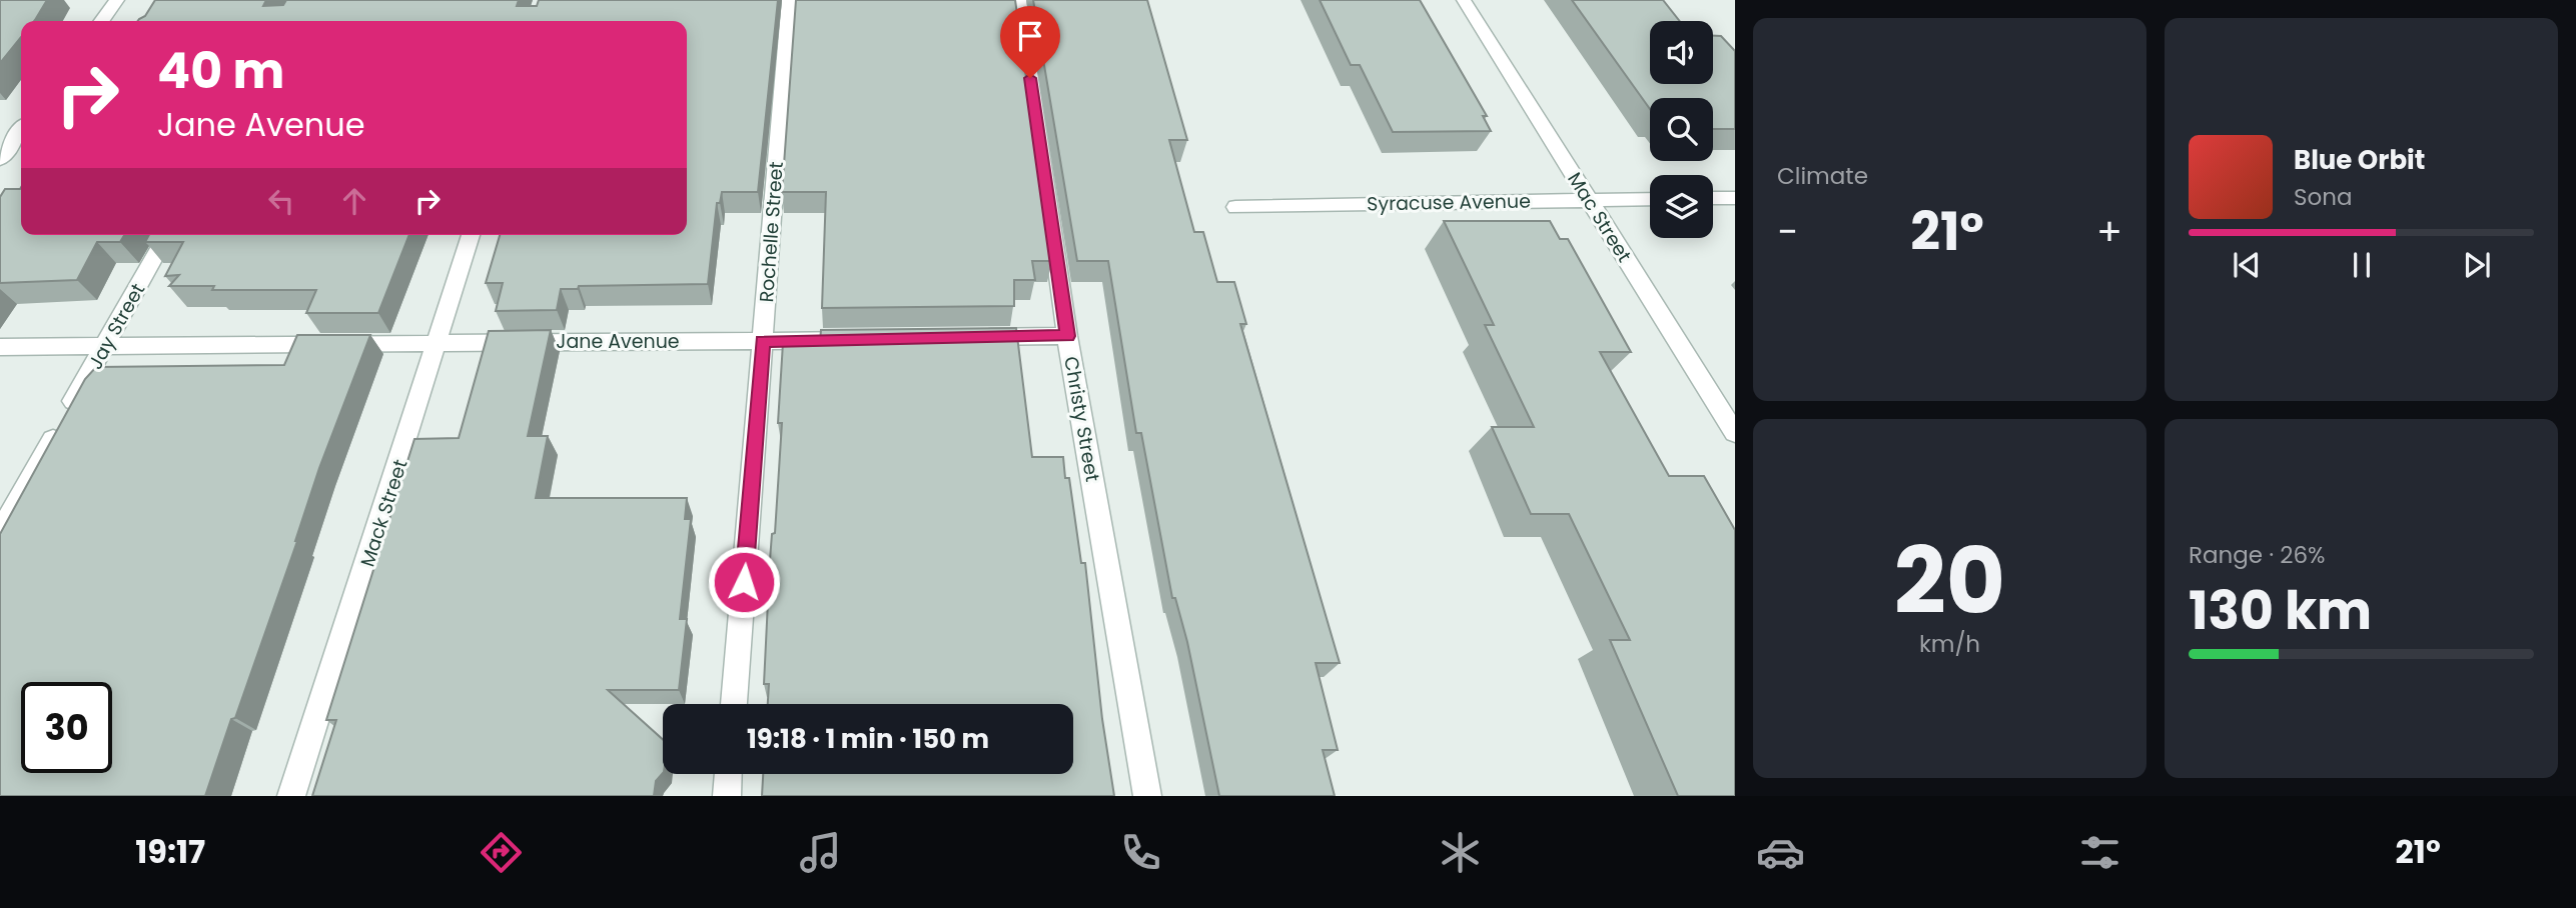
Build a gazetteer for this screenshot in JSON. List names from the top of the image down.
{
  "streets": {
    "street": [
      "Syracuse Avenue",
      "Mac Street",
      "Rochelle Street",
      "Jay Street",
      "Jane Avenue",
      "Christy Street",
      "Mack Street"
    ]
  },
  "crossings": [
    ["Syracuse Avenue", "Mac Street"],
    ["Rochelle Street", "Jane Avenue"],
    ["Jay Street", "Jane Avenue"],
    ["Jane Avenue", "Mack Street"]
  ],
  "page": {
    "tile": [
      "Climate",
      ["20", "km/h"],
      ["Range · 26%", "130 km"]
    ],
    "turn": ["40 m", "Jane Avenue"],
    "song": ["Blue Orbit", "Sona"],
    "heat": ["−", "21°", "+"],
    "limit": "30",
    "trip": "19:18 · 1 min · 150 m",
    "tabs": ["19:17", "21°"]
  }
}
